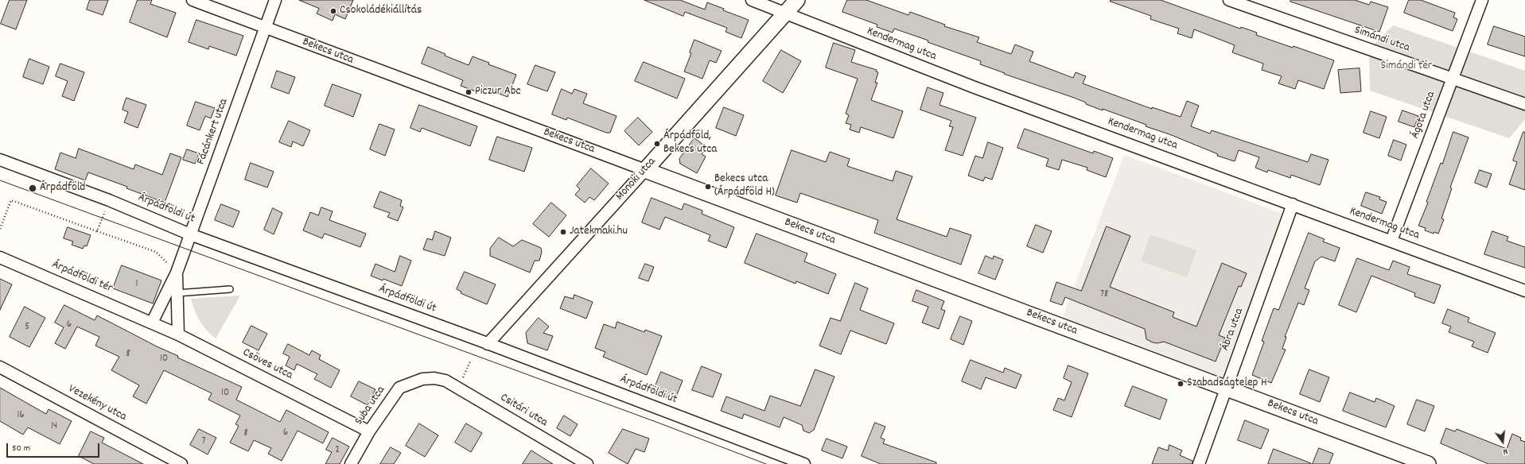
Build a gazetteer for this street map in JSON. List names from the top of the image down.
{
  "streets": {
    "street": [
      "Simándi utca",
      "Kendermag utca",
      "Bekecs utca",
      "Ágota utca",
      "Fácánkert utca",
      "Monoki utca",
      "Árpádföldi út",
      "Árpádföldi tér",
      "Ábra utca",
      "Csöves utca",
      "Vezekény utca",
      "Suba utca",
      "Csitári utca"
    ]
  },
  "crossings": [
    ["Simándi utca", "Ágota utca"],
    ["Kendermag utca", "Ágota utca"],
    ["Kendermag utca", "Monoki utca"],
    ["Kendermag utca", "Ábra utca"],
    ["Bekecs utca", "Fácánkert utca"],
    ["Bekecs utca", "Monoki utca"],
    ["Bekecs utca", "Ábra utca"],
    ["Fácánkert utca", "Árpádföldi út"],
    ["Fácánkert utca", "Árpádföldi tér"],
    ["Fácánkert utca", "Csöves utca"],
    ["Monoki utca", "Árpádföldi út"],
    ["Árpádföldi tér", "Csöves utca"],
    ["Csöves utca", "Suba utca"],
    ["Suba utca", "Csitári utca"]
  ],
  "parks": ["Simándi tér"],
  "places": [
    "Csokoládékiállítás",
    "Piczur Abc",
    "Árpádföld, Bekecs utca",
    "Bekecs utca (Árpádföld H)",
    "Árpádföld",
    "Jatekmaki.hu",
    "Szabadságtelep H"
  ],
  "house_numbers": [
    "1",
    "78",
    "6",
    "5",
    "8",
    "10",
    "10",
    "16",
    "14",
    "6",
    "8",
    "7",
    "2"
  ],
  "scale_bar": "50 m",
  "north": "bottom"
}
